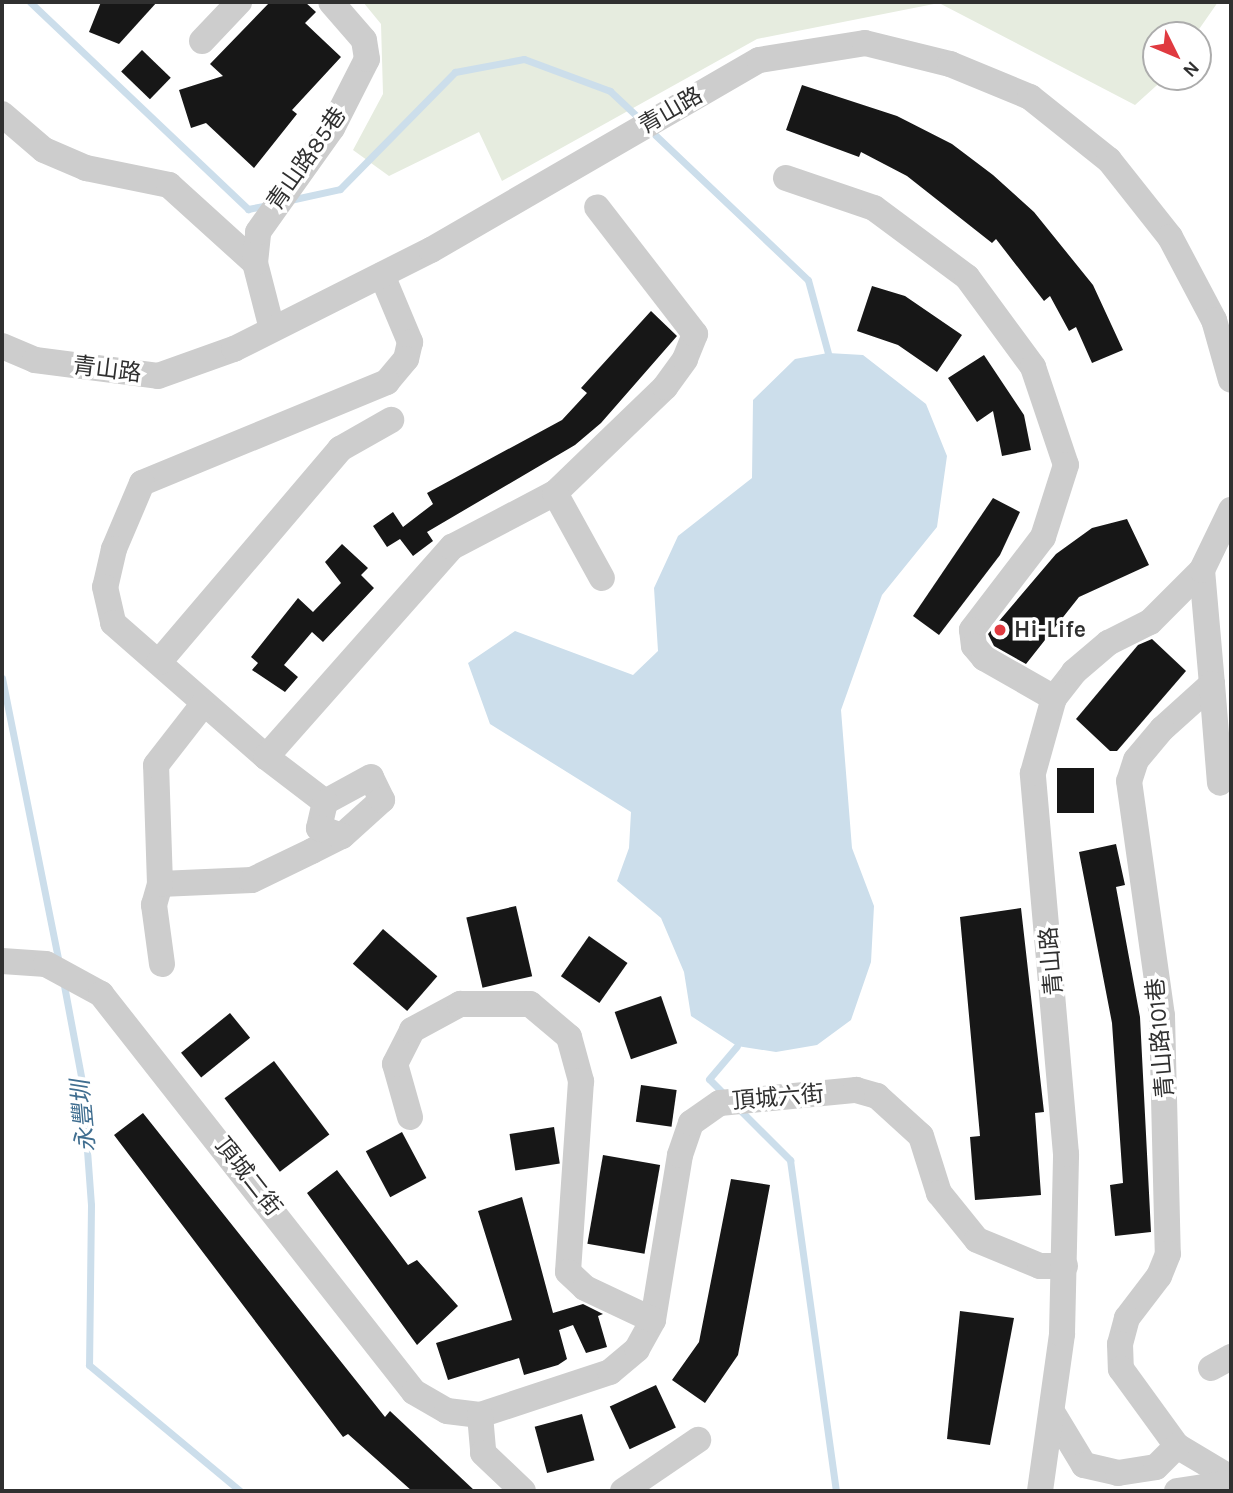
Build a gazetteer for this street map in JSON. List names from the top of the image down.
{
  "streets": {
    "street": [
      "青山路",
      "青山路85巷",
      "青山路101巷",
      "頂城六街",
      "頂城二街"
    ]
  },
  "crossings": [
    ["青山路", "青山路85巷"],
    ["青山路", "頂城六街"],
    ["頂城六街", "頂城二街"]
  ],
  "water": ["永豐圳"],
  "places": ["Hi-Life"],
  "north": "bottom right"
}
